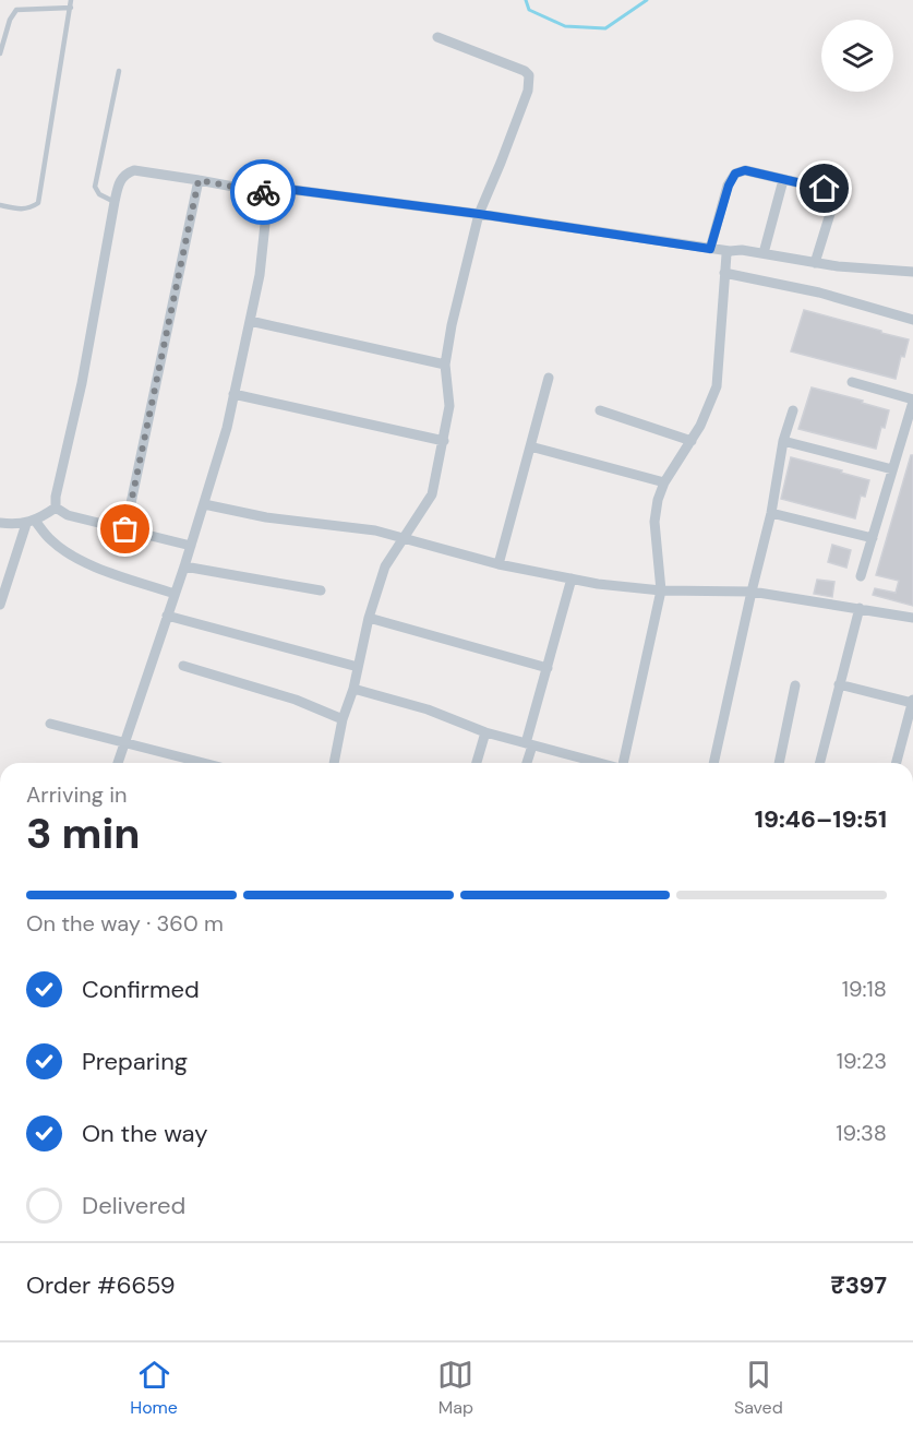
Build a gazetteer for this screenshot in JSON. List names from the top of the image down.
{
  "page": {
    "heading": ["3 min", "Arriving in", "19:46–19:51"],
    "panel": ["Order #6659", "₹397"],
    "bar": "On the way · 360 m",
    "list": [
      ["Confirmed", "19:18"],
      ["Preparing", "19:23"],
      ["On the way", "19:38"],
      "Delivered"
    ],
    "tabs": ["Home", "Map", "Saved"]
  }
}
